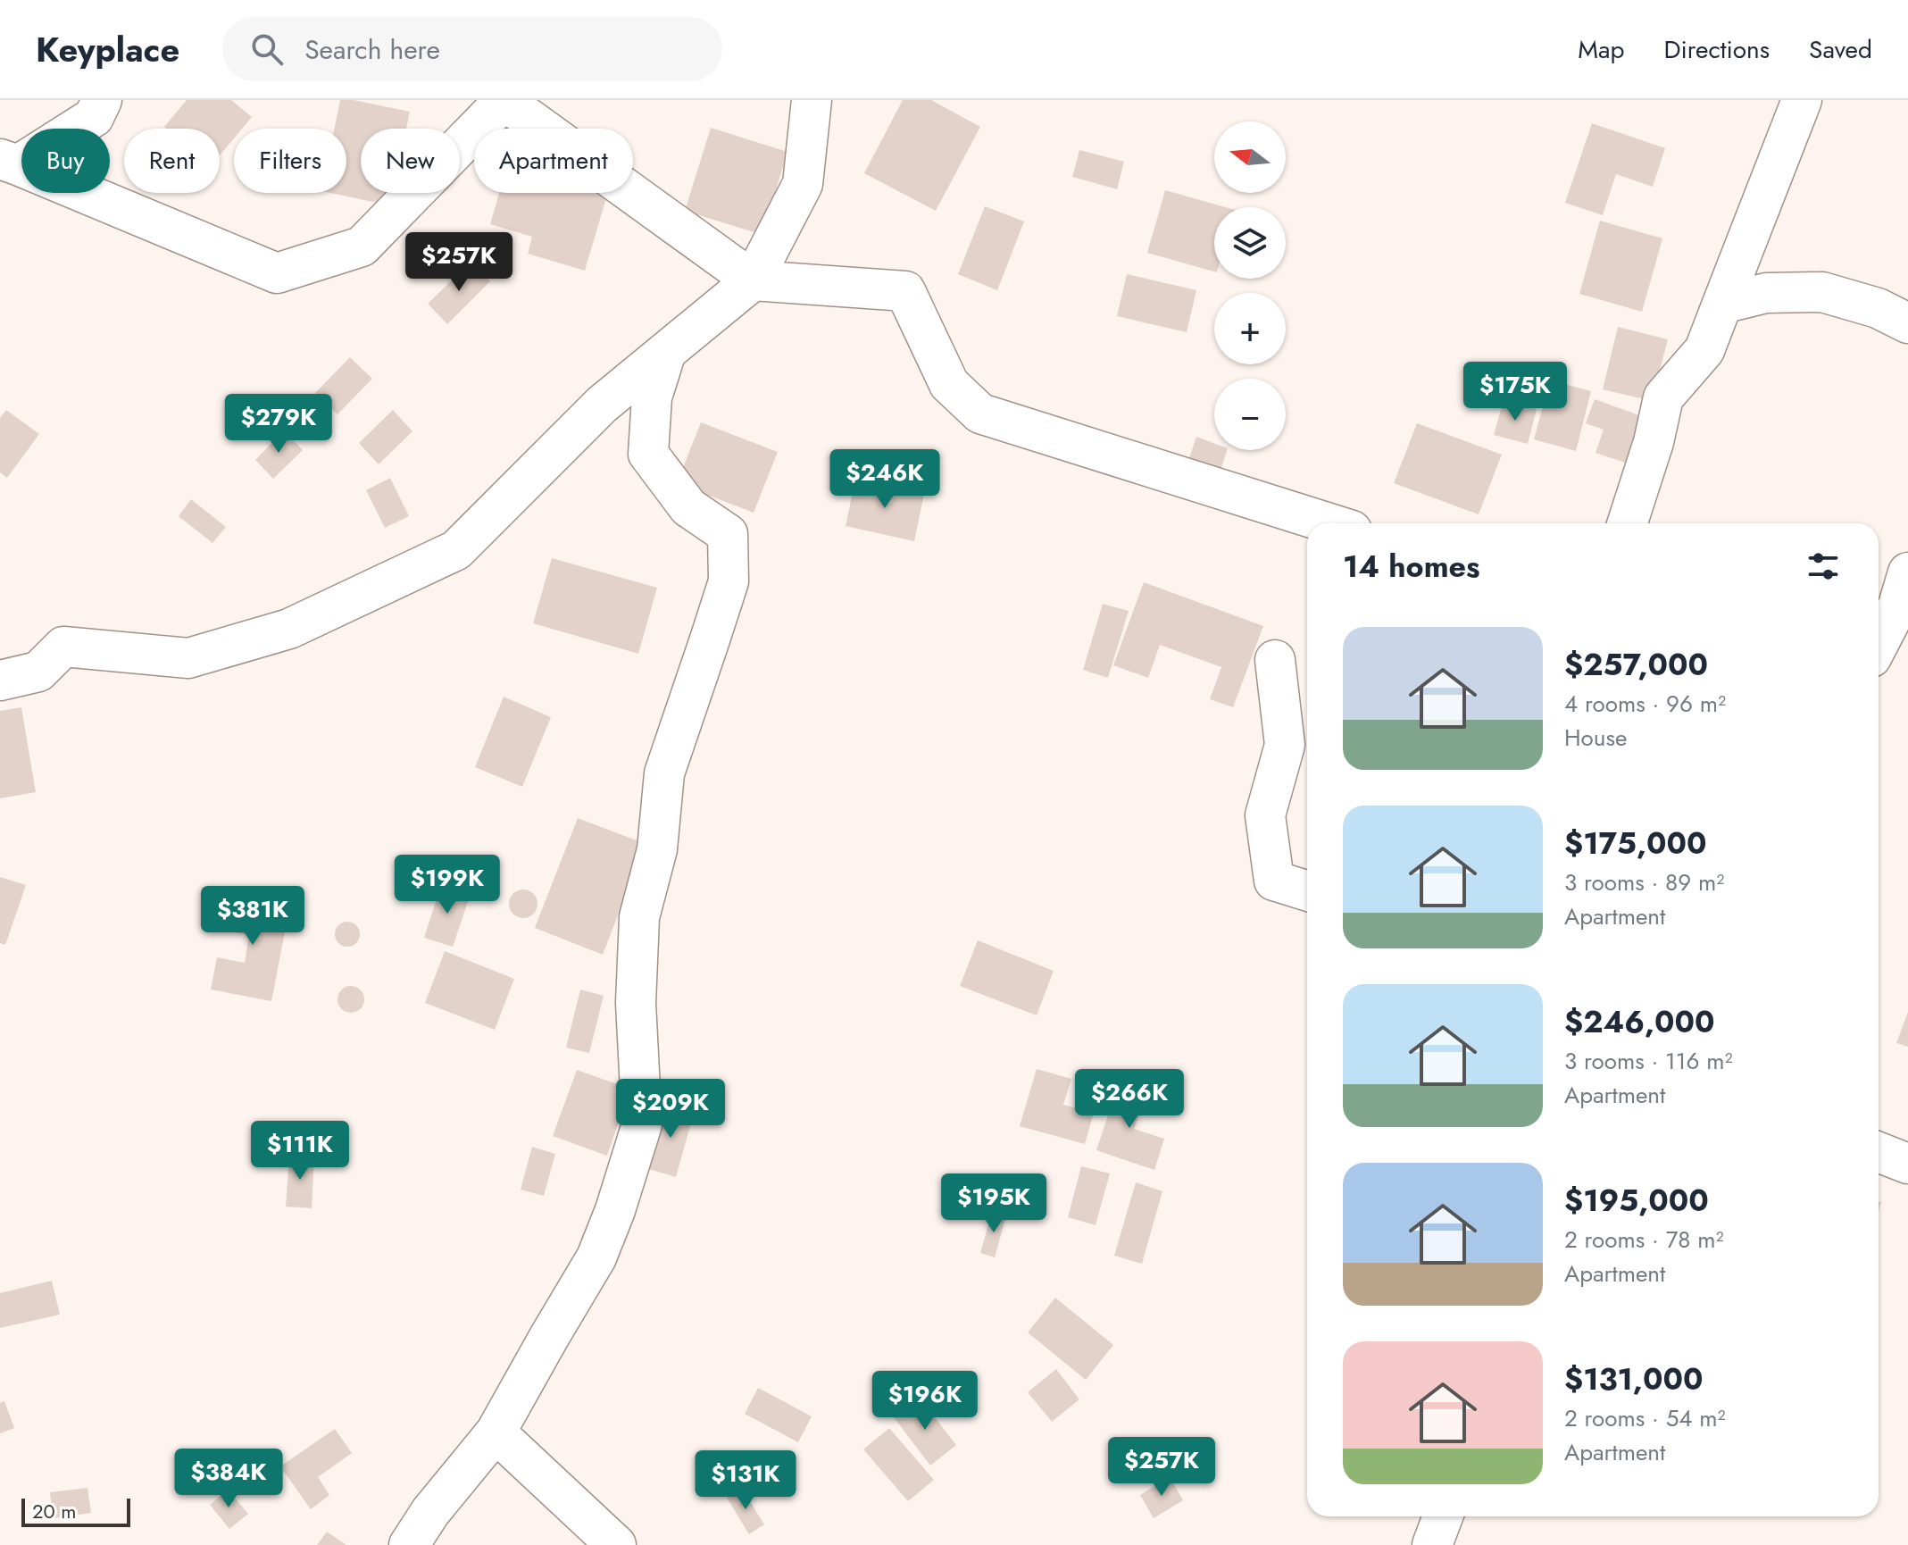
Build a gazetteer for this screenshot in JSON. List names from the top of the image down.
{
  "scale_bar": "20 m",
  "north": "left",
  "page": {
    "header": "Keyplace",
    "search": "Search here",
    "nav": ["Map", "Directions", "Saved"],
    "map_buttons": ["+", "−"],
    "chip": [
      "Buy",
      "Rent",
      "Filters",
      "New",
      "Apartment"
    ],
    "price": [
      "$257K",
      "$175K",
      "$279K",
      "$246K",
      "$199K",
      "$381K",
      "$266K",
      "$209K",
      "$111K",
      "$195K",
      "$196K",
      "$257K",
      "$384K",
      "$131K"
    ],
    "heading": "14 homes",
    "list": [
      {
        "name": "$257,000",
        "note": "4 rooms · 96 m² · House"
      },
      {
        "name": "$175,000",
        "note": "3 rooms · 89 m² · Apartment"
      },
      {
        "name": "$246,000",
        "note": "3 rooms · 116 m² · Apartment"
      },
      {
        "name": "$195,000",
        "note": "2 rooms · 78 m² · Apartment"
      },
      {
        "name": "$131,000",
        "note": "2 rooms · 54 m² · Apartment"
      }
    ],
    "scale": "20 m"
  }
}
